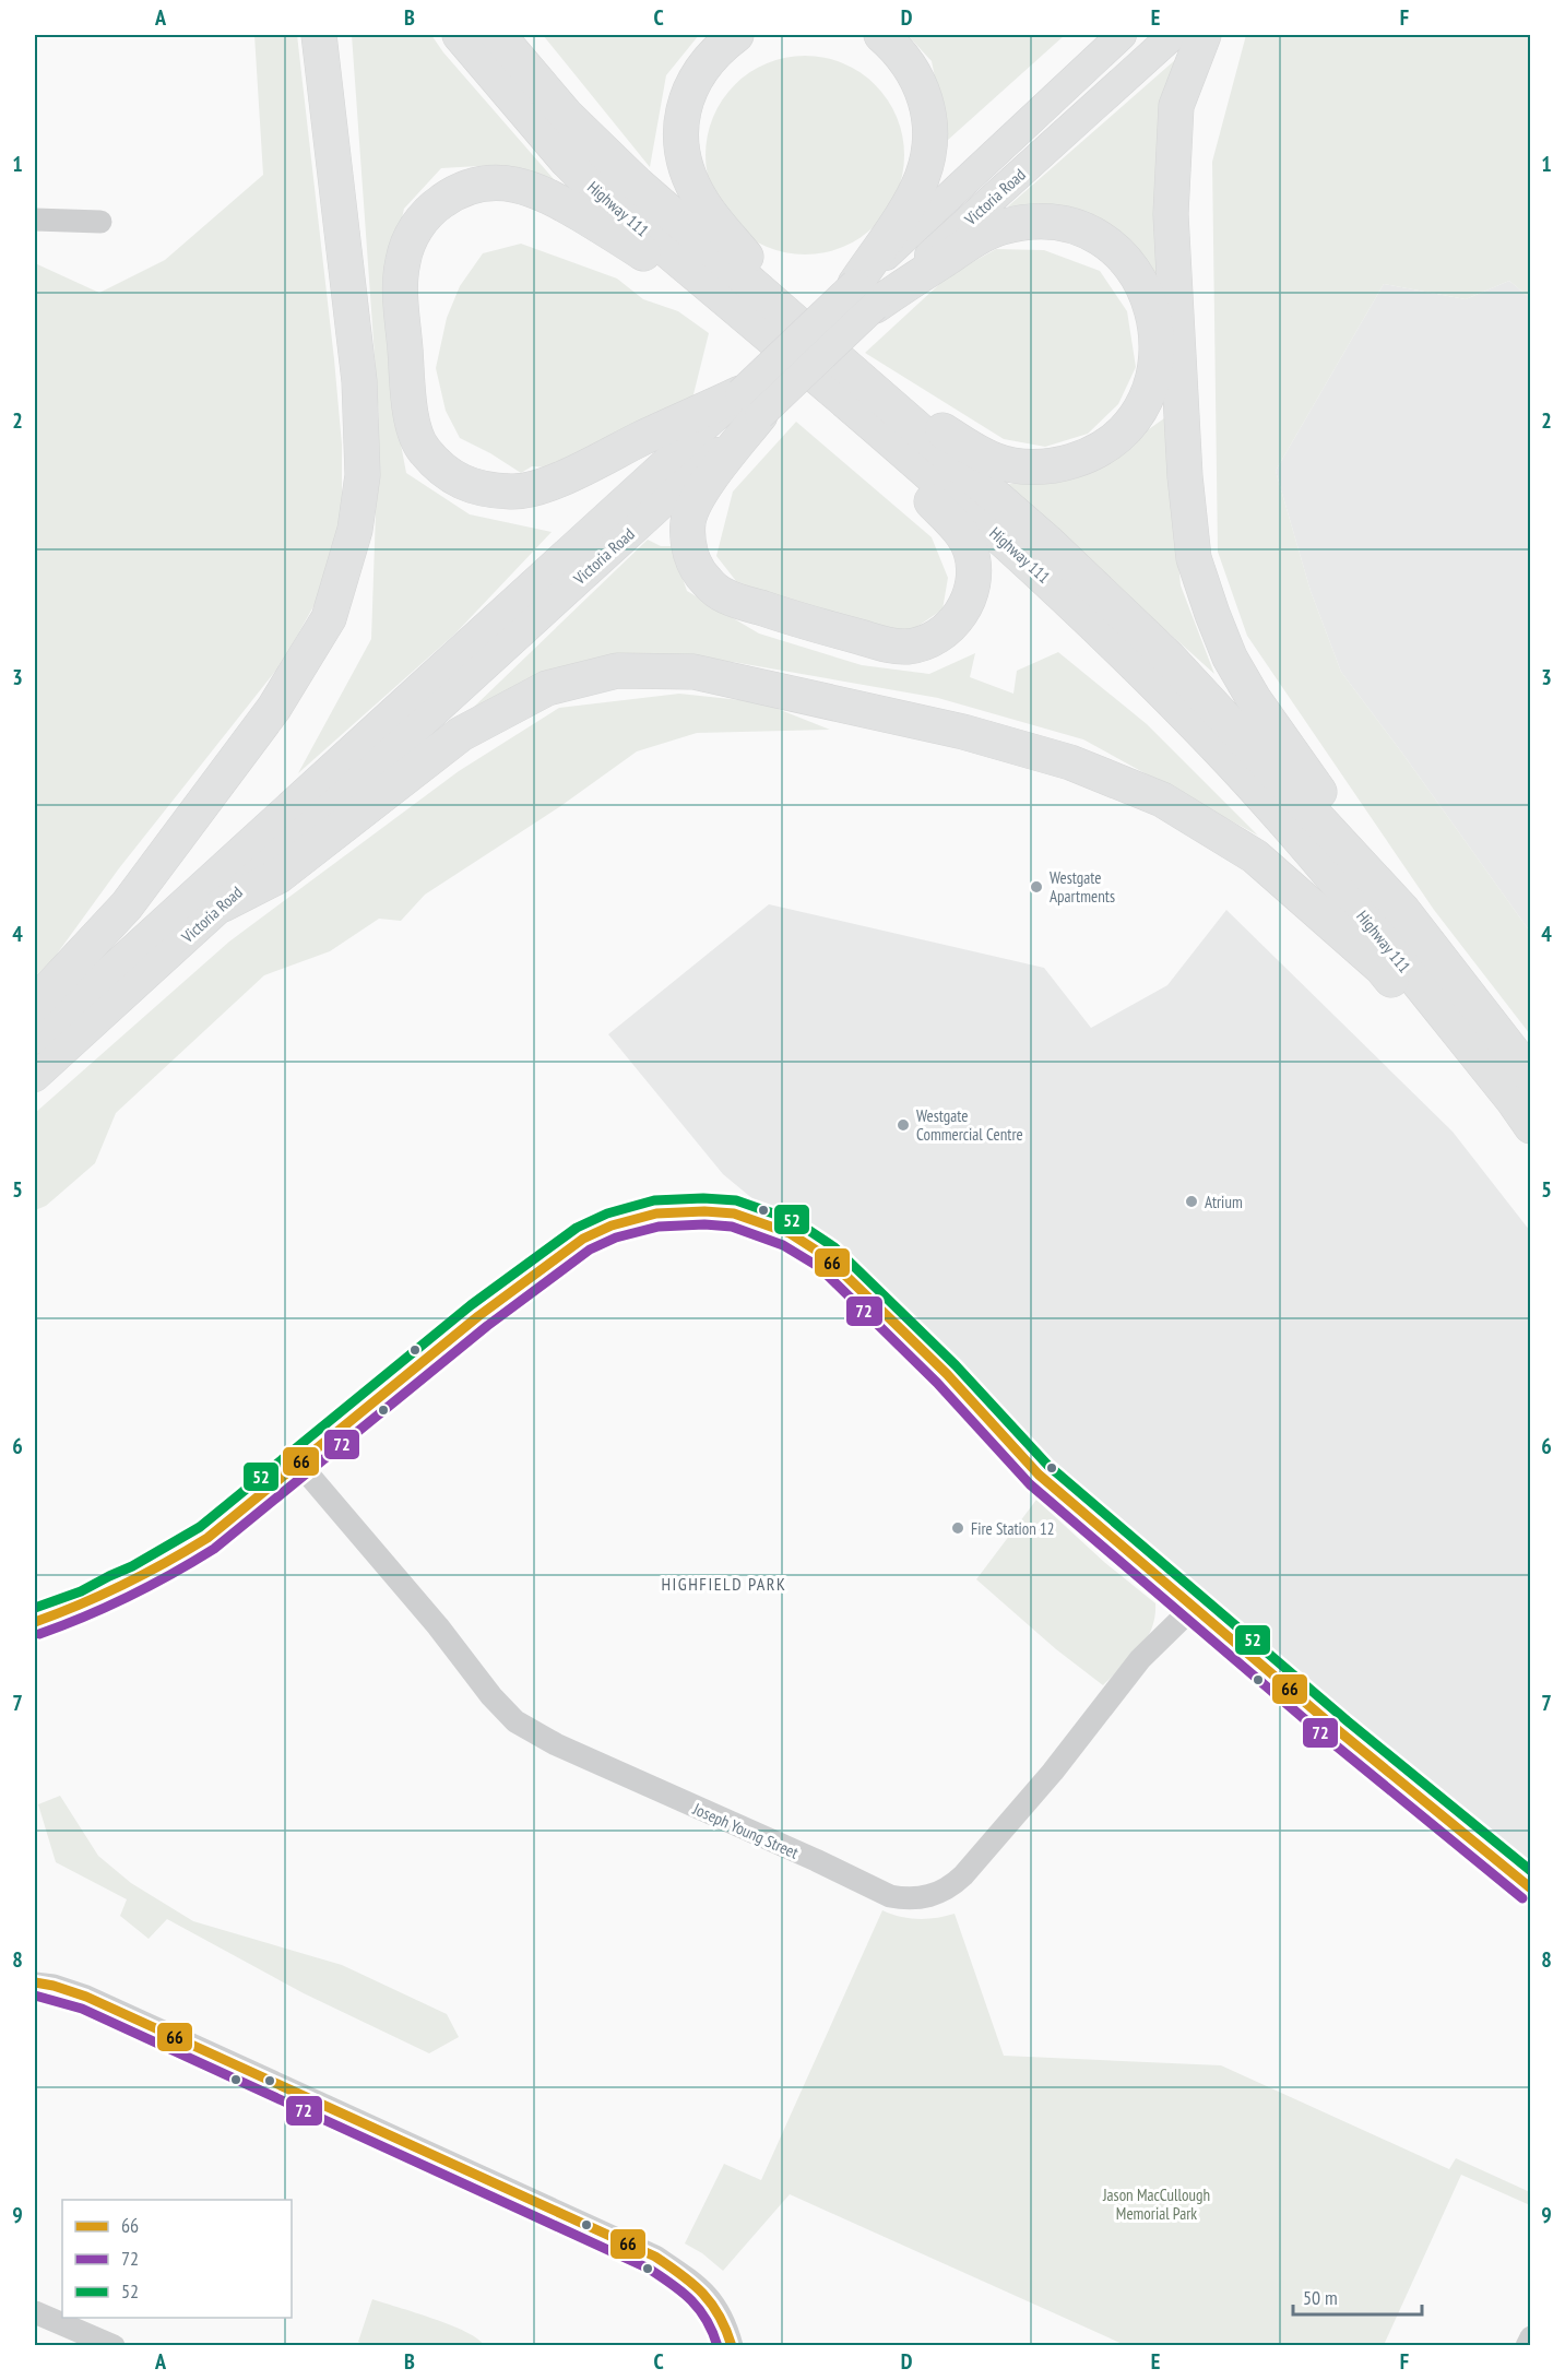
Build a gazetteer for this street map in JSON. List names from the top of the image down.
{
  "streets": {
    "highway": ["Highway 111"],
    "main road": ["Victoria Road"],
    "street": ["Joseph Young Street"]
  },
  "districts": ["HIGHFIELD PARK"],
  "parks": ["Jason MacCullough Memorial Park"],
  "places": [
    "Westgate Apartments",
    "Westgate Commercial Centre",
    "Atrium",
    "Fire Station 12"
  ],
  "lines": ["transit line 52", "transit line 66", "transit line 72"],
  "legend": ["66", "72", "52"],
  "scale_bar": "50 m",
  "grid": {
    "columns": [
      "A",
      "B",
      "C",
      "D",
      "E",
      "F"
    ],
    "rows": [
      "1",
      "2",
      "3",
      "4",
      "5",
      "6",
      "7",
      "8",
      "9"
    ]
  }
}
